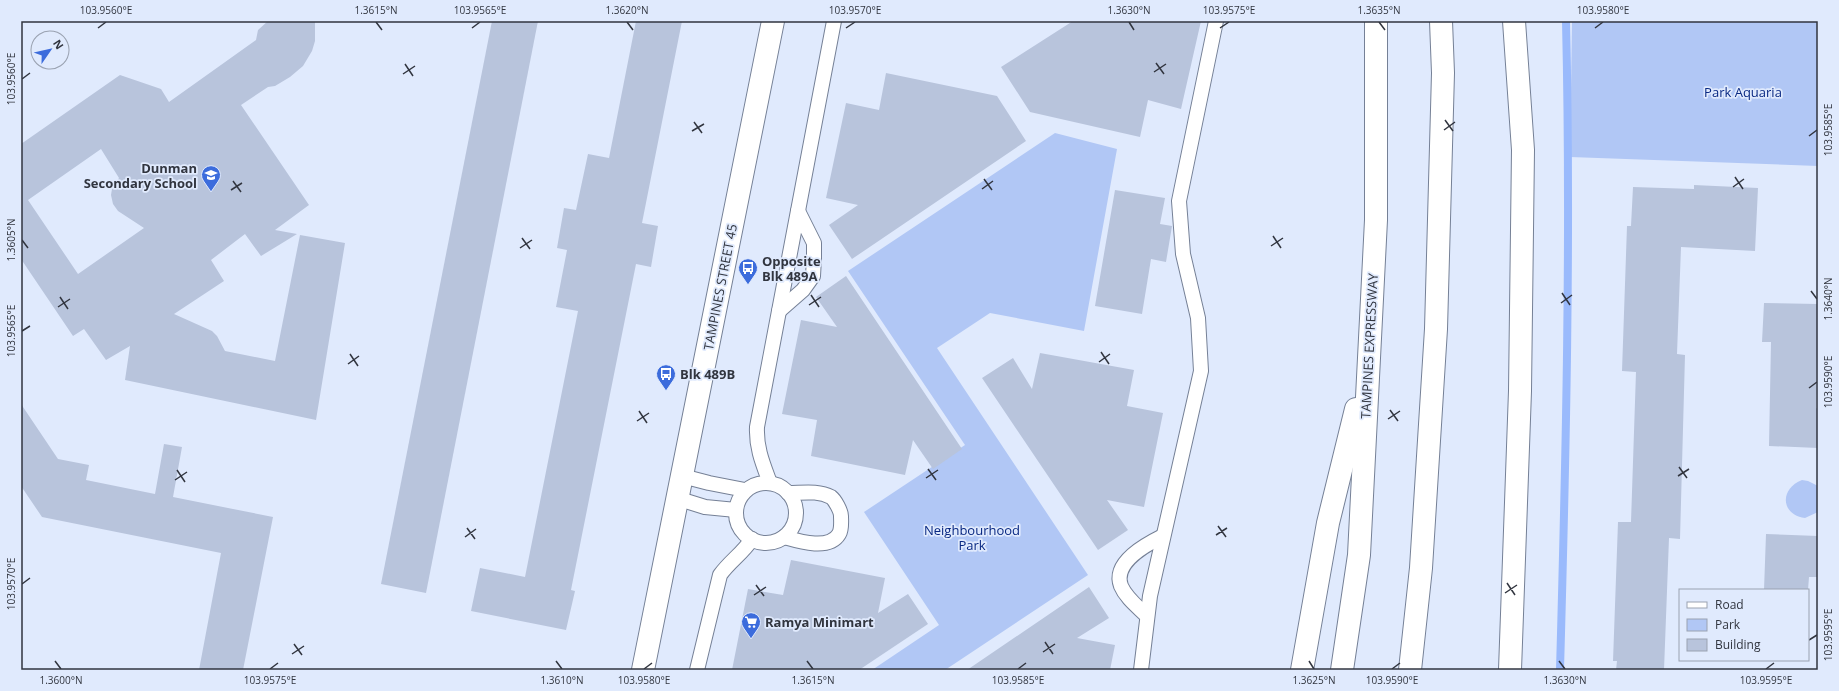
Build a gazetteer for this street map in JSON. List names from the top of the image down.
{
  "streets": {
    "main road": ["TAMPINES STREET 45", "TAMPINES EXPRESSWAY"]
  },
  "parks": ["Park Aquaria", "Neighbourhood Park"],
  "places": {
    "school or university": ["Dunman Secondary School"],
    "bus stop": ["Opposite Blk 489A", "Blk 489B"],
    "supermarket": ["Ramya Minimart"]
  },
  "legend": ["Road", "Park", "Building"],
  "north": "top right",
  "coordinates": [
    "103.9560°E",
    "1.3615°N",
    "103.9565°E",
    "1.3620°N",
    "103.9570°E",
    "1.3630°N",
    "103.9575°E",
    "1.3635°N",
    "103.9580°E",
    "103.9585°E",
    "1.3605°N",
    "1.3640°N",
    "103.9590°E",
    "103.9595°E",
    "1.3600°N",
    "1.3610°N",
    "1.3625°N"
  ]
}
